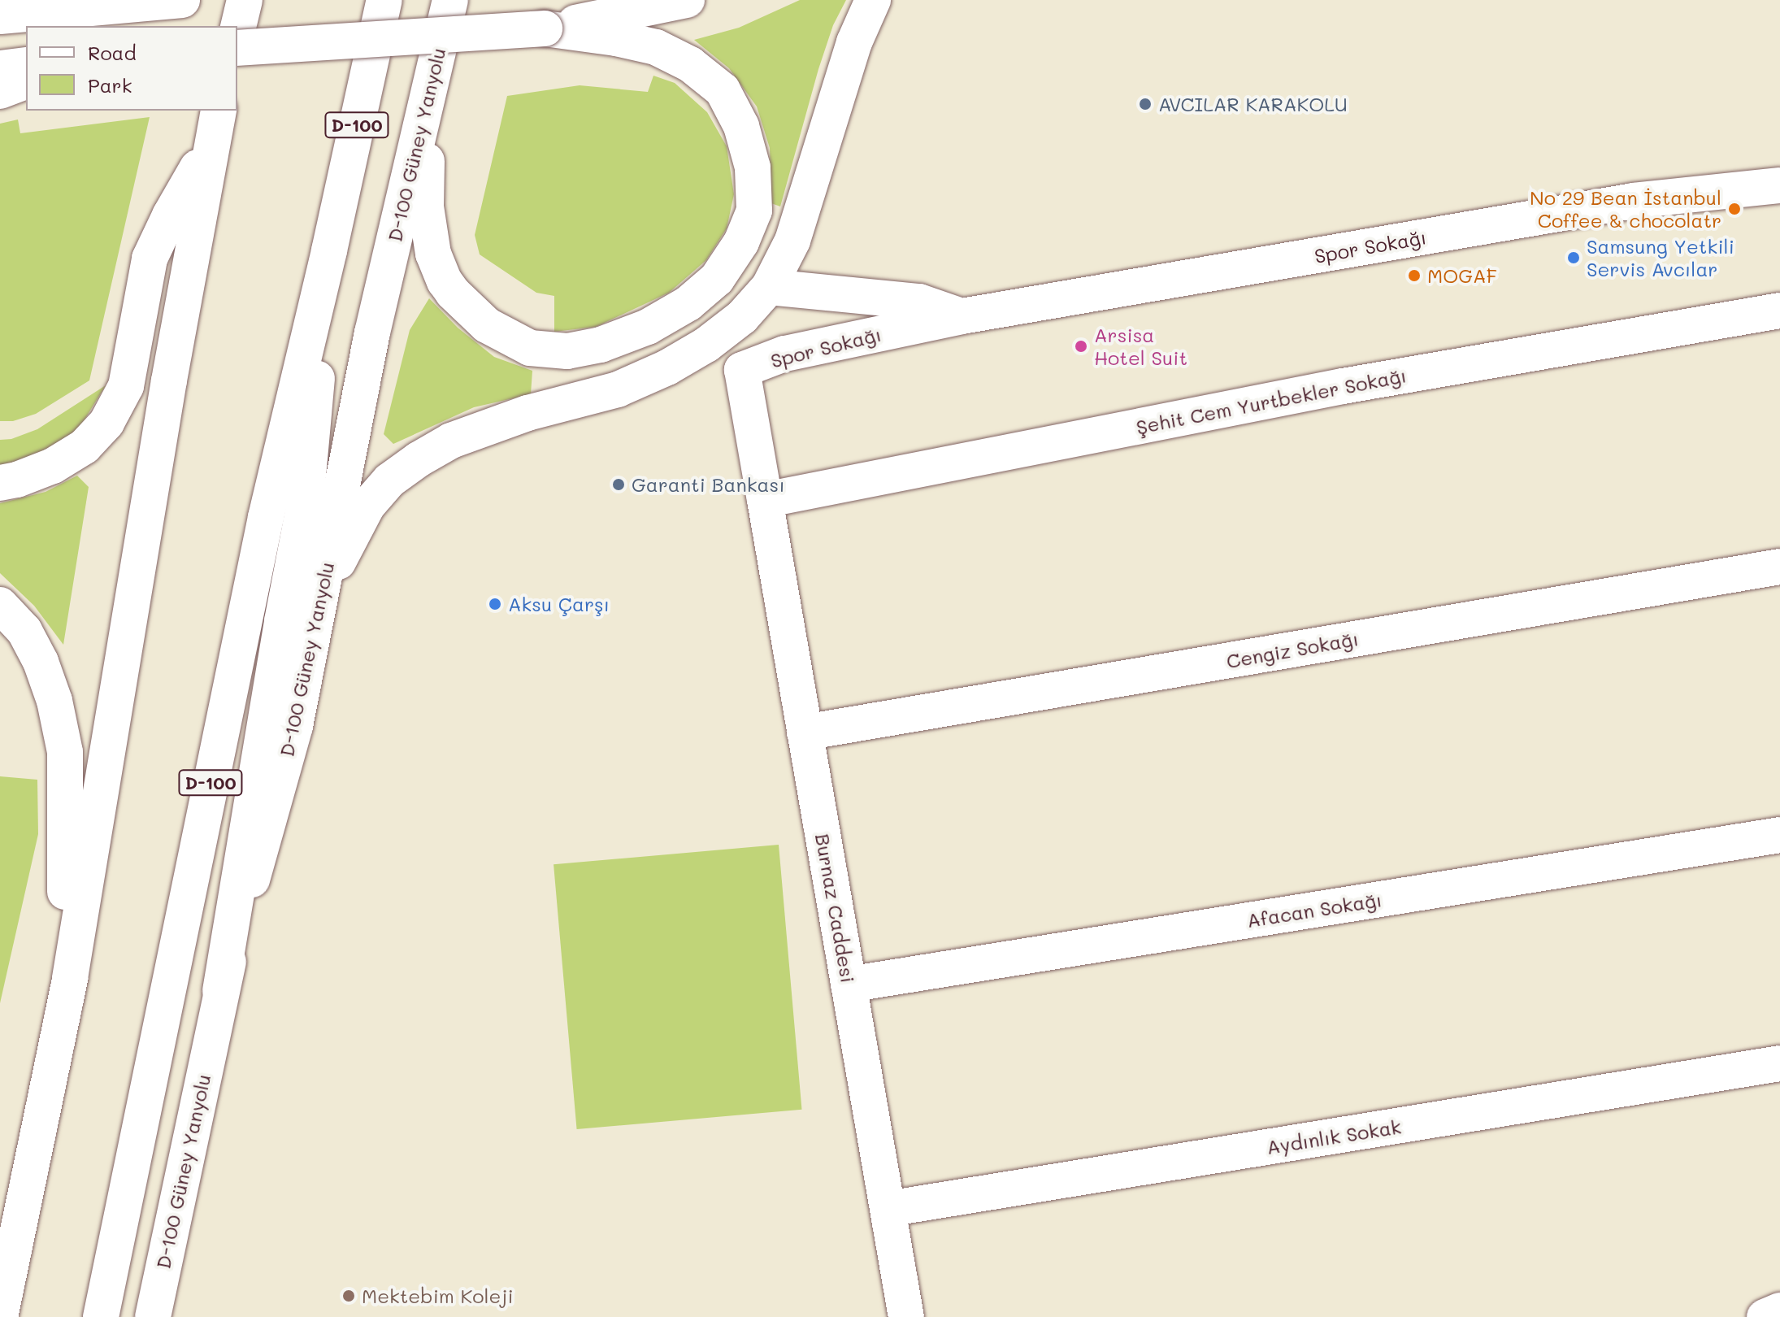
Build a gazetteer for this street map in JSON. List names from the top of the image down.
{
  "streets": {
    "main road": [
      "D-100",
      "D-100 Güney Yanyolu",
      "Spor Sokağı",
      "Şehit Cem Yurtbekler Sokağı",
      "Cengiz Sokağı",
      "Burnaz Caddesi",
      "Afacan Sokağı",
      "Aydınlık Sokak"
    ]
  },
  "crossings": [
    ["Spor Sokağı", "Şehit Cem Yurtbekler Sokağı"],
    ["Spor Sokağı", "Burnaz Caddesi"],
    ["Şehit Cem Yurtbekler Sokağı", "Burnaz Caddesi"],
    ["Cengiz Sokağı", "Burnaz Caddesi"],
    ["Burnaz Caddesi", "Afacan Sokağı"],
    ["Burnaz Caddesi", "Aydınlık Sokak"]
  ],
  "places": [
    "AVCILAR KARAKOLU",
    "No 29 Bean İstanbul Coffee & chocolatr",
    "Samsung Yetkili Servis Avcılar",
    "MOGAF",
    "Arsisa Hotel Suit",
    "Garanti Bankası",
    "Aksu Çarşı",
    "Mektebim Koleji"
  ],
  "legend": ["Road", "Park"]
}
